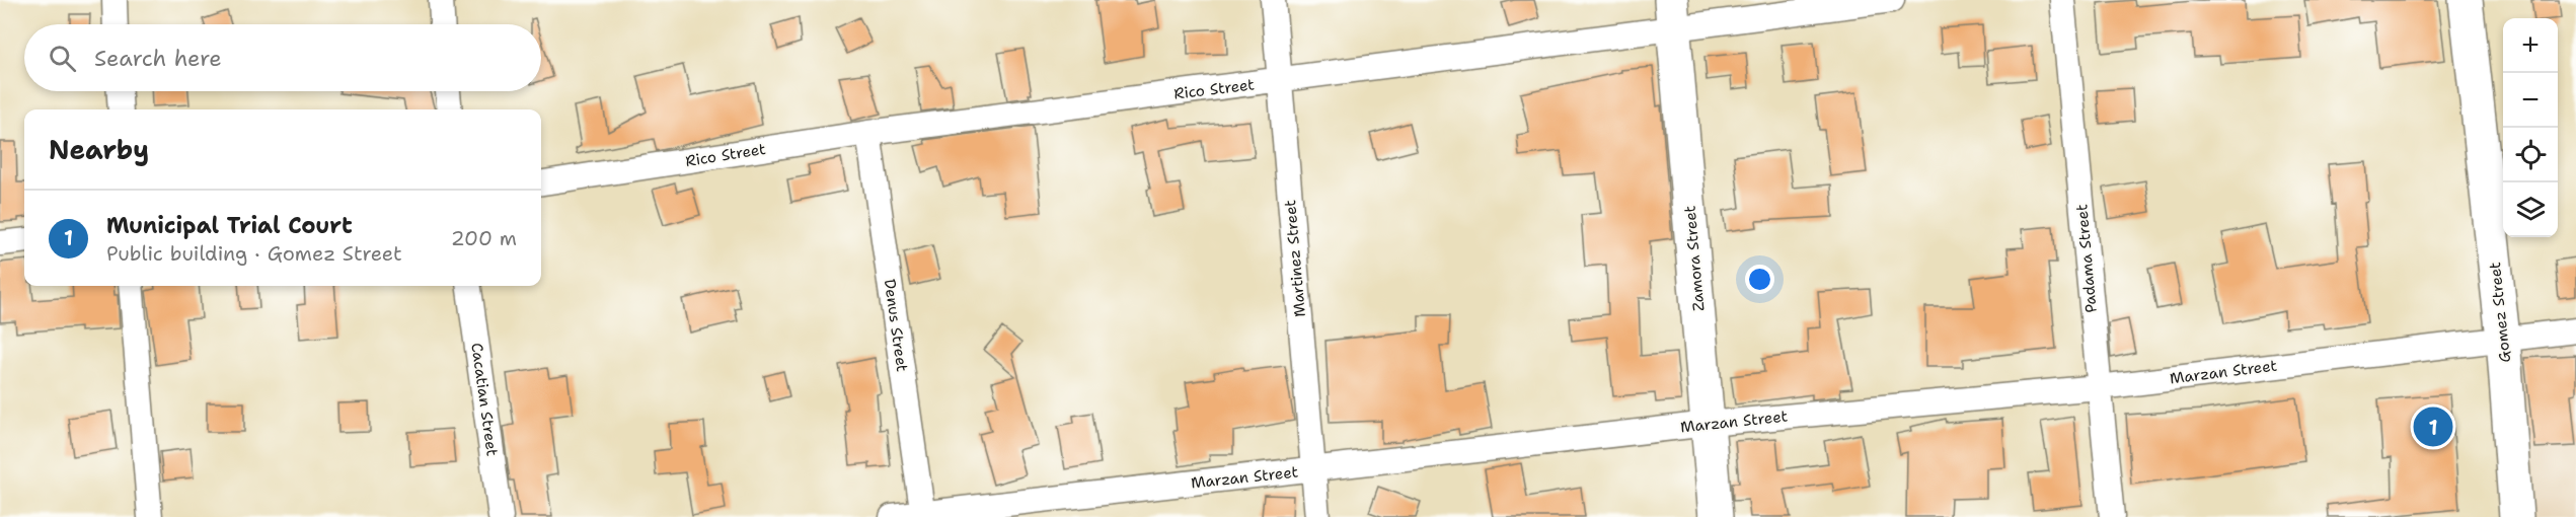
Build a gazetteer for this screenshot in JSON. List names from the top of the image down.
{
  "streets": {
    "main road": ["Zamora Street", "Gomez Street"],
    "street": [
      "Rico Street",
      "Martinez Street",
      "Padama Street",
      "Denus Street",
      "Marzan Street",
      "Cacatian Street"
    ]
  },
  "crossings": [
    ["Rico Street", "Martinez Street"],
    ["Rico Street", "Zamora Street"],
    ["Rico Street", "Denus Street"],
    ["Martinez Street", "Marzan Street"],
    ["Zamora Street", "Marzan Street"],
    ["Padama Street", "Marzan Street"],
    ["Gomez Street", "Marzan Street"],
    ["Denus Street", "Marzan Street"]
  ],
  "page": {
    "map_buttons": ["+", "−"],
    "search": "Search here",
    "heading": "Nearby",
    "list": [
      {
        "mark": "1",
        "name": "Municipal Trial Court",
        "note": "Public building · Gomez Street",
        "value": "200 m"
      }
    ],
    "pins": "1"
  }
}
